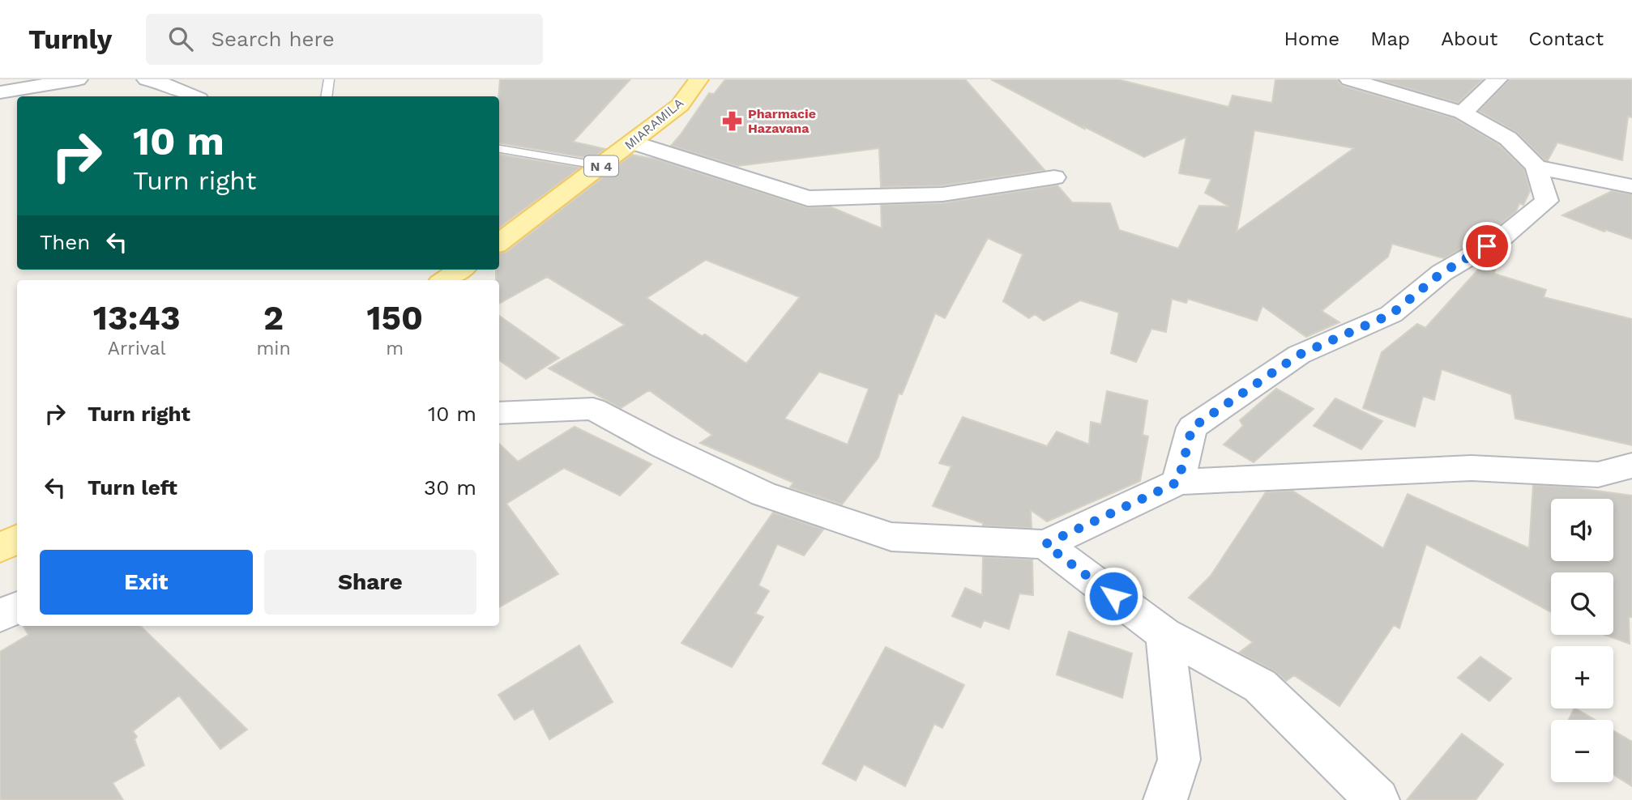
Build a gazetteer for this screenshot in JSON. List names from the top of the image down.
{
  "streets": {
    "main road": ["MIARAMILA", "N 4"]
  },
  "places": {
    "pharmacy": ["Pharmacie Hazavana"]
  },
  "page": {
    "header": "Turnly",
    "search": "Search here",
    "nav": [
      "Home",
      "Map",
      "About",
      "Contact"
    ],
    "turn": ["10 m", "Turn right"],
    "then": "Then",
    "eta": [
      "13:43",
      "Arrival",
      "2",
      "min",
      "150",
      "m"
    ],
    "list": [
      {
        "name": "Turn right",
        "value": "10 m"
      },
      {
        "name": "Turn left",
        "value": "30 m"
      }
    ],
    "map_buttons": ["+", "−"],
    "buttons": ["Exit", "Share"]
  }
}
